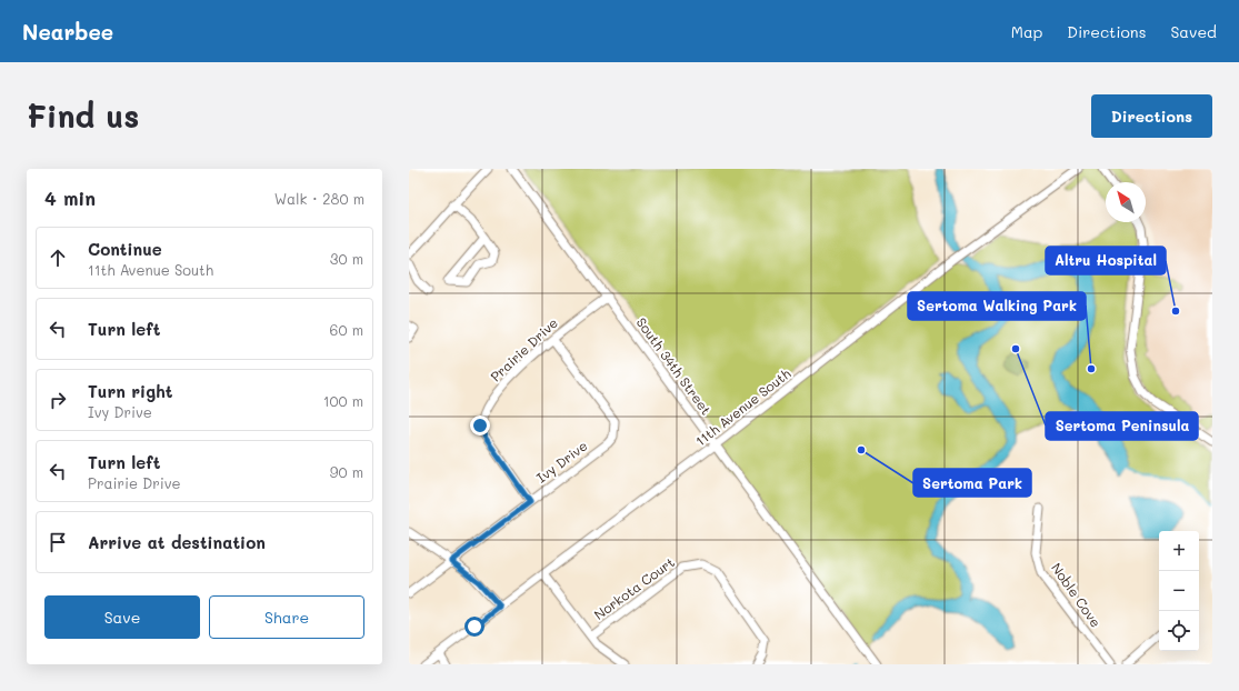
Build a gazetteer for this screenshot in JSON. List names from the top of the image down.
{
  "streets": {
    "street": [
      "Prairie Drive",
      "South 34th Street",
      "11th Avenue South",
      "Ivy Drive",
      "Norkota Court",
      "Noble Cove"
    ]
  },
  "crossings": [
    ["Prairie Drive", "South 34th Street"],
    ["Prairie Drive", "Ivy Drive"],
    ["South 34th Street", "11th Avenue South"]
  ],
  "places": [
    "Altru Hospital",
    "Sertoma Peninsula",
    "Sertoma Walking Park",
    "Sertoma Park"
  ],
  "north": "top left",
  "page": {
    "header": "Nearbee",
    "nav": ["Map", "Directions", "Saved"],
    "buttons": [
      "Directions",
      ["Save", "Share"]
    ],
    "title": "Find us",
    "heading": ["4 min", "Walk · 280 m"],
    "list": [
      ["Continue", "11th Avenue South", "30 m"],
      ["Turn left", "60 m"],
      ["Turn right", "Ivy Drive", "100 m"],
      ["Turn left", "Prairie Drive", "90 m"],
      "Arrive at destination"
    ],
    "map_buttons": ["+", "−"]
  }
}
